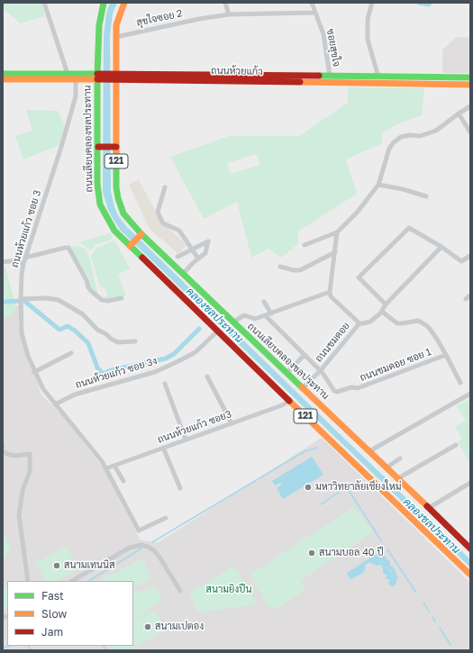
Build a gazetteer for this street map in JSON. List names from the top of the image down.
{
  "streets": {
    "main road": ["ถนนห้วยแก้ว", "ถนนเลียบคลองชลประทาน", "121"],
    "street": [
      "สุขใจซอย 2",
      "ซอยสุขใจ",
      "ถนนห้วยแก้ว ซอย 3",
      "ถนนชมดอย",
      "ถนนชมดอย ซอย 1",
      "ถนนห้วยแก้ว ซอย 3ง",
      "ถนนห้วยแก้ว ซอย3"
    ]
  },
  "crossings": [
    ["สุขใจซอย 2", "ซอยสุขใจ"],
    ["สุขใจซอย 2", "ถนนเลียบคลองชลประทาน"],
    ["ซอยสุขใจ", "ถนนห้วยแก้ว"],
    ["ถนนห้วยแก้ว", "ถนนเลียบคลองชลประทาน"],
    ["ถนนห้วยแก้ว", "ถนนห้วยแก้ว ซอย 3"],
    ["ถนนเลียบคลองชลประทาน", "ถนนชมดอย"],
    ["ถนนเลียบคลองชลประทาน", "ถนนห้วยแก้ว ซอย 3ง"],
    ["ถนนเลียบคลองชลประทาน", "ถนนห้วยแก้ว ซอย3"],
    ["ถนนห้วยแก้ว ซอย 3", "ถนนห้วยแก้ว ซอย 3ง"],
    ["ถนนห้วยแก้ว ซอย 3", "ถนนห้วยแก้ว ซอย3"],
    ["ถนนชมดอย", "ถนนชมดอย ซอย 1"]
  ],
  "water": ["คลองชลประทาน"],
  "parks": ["สนามยิงปืน"],
  "places": [
    "มหาวิทยาลัยเชียงใหม่",
    "สนามบอล 40 ปี",
    "สนามเทนนิส",
    "สนามเปตอง"
  ],
  "legend": ["Fast", "Slow", "Jam"]
}
